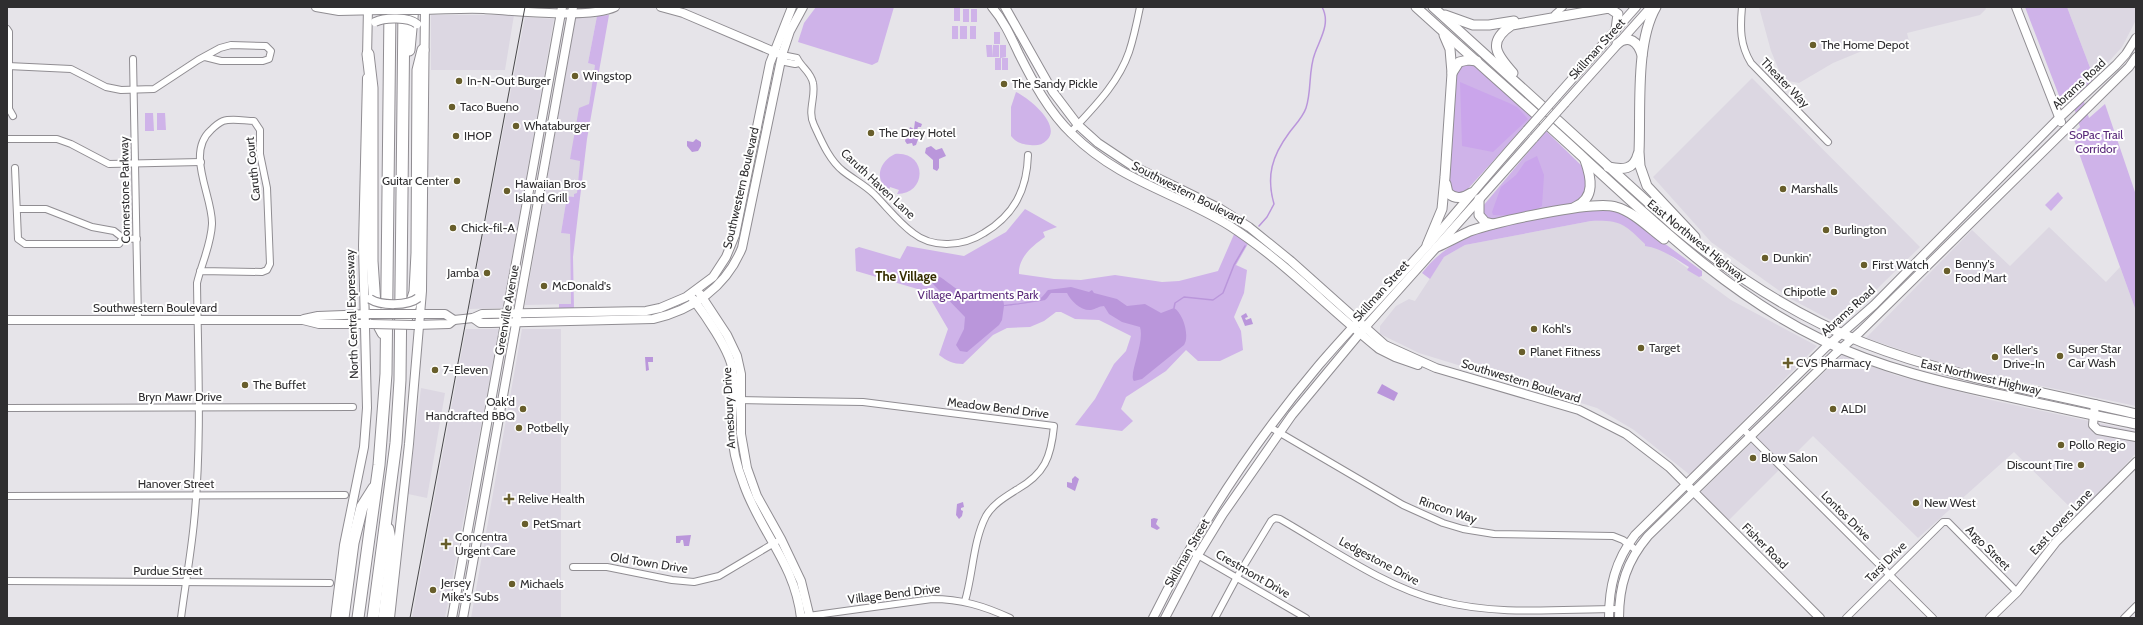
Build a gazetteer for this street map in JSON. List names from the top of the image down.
{
  "streets": {
    "main road": [
      "Skillman Street",
      "Abrams Road",
      "Caruth Haven Lane",
      "Southwestern Boulevard",
      "East Northwest Highway",
      "Greenville Avenue",
      "North Central Expressway",
      "Amesbury Drive",
      "East Lovers Lane",
      "Fisher Road"
    ],
    "street": [
      "Theater Way",
      "Caruth Court",
      "Cornerstone Parkway",
      "Bryn Mawr Drive",
      "Meadow Bend Drive",
      "Hanover Street",
      "Rincon Way",
      "Lontos Drive",
      "Argo Street",
      "Ledgestone Drive",
      "Tarsi Drive",
      "Old Town Drive",
      "Purdue Street",
      "Crestmont Drive",
      "Village Bend Drive"
    ]
  },
  "crossings": [
    ["Skillman Street", "Southwestern Boulevard"],
    ["Skillman Street", "Rincon Way"],
    ["Skillman Street", "Crestmont Drive"],
    ["Abrams Road", "Southwestern Boulevard"],
    ["Abrams Road", "East Northwest Highway"],
    ["Abrams Road", "Rincon Way"],
    ["Abrams Road", "Lontos Drive"],
    ["Abrams Road", "Fisher Road"],
    ["Abrams Road", "Ledgestone Drive"],
    ["Caruth Court", "Southwestern Boulevard"],
    ["Caruth Court", "Bryn Mawr Drive"],
    ["Caruth Court", "Hanover Street"],
    ["Caruth Court", "Purdue Street"],
    ["Caruth Haven Lane", "Southwestern Boulevard"],
    ["Southwestern Boulevard", "Cornerstone Parkway"],
    ["Southwestern Boulevard", "Greenville Avenue"],
    ["Southwestern Boulevard", "North Central Expressway"],
    ["Southwestern Boulevard", "Amesbury Drive"],
    ["Southwestern Boulevard", "Fisher Road"],
    ["Amesbury Drive", "Meadow Bend Drive"],
    ["Amesbury Drive", "Old Town Drive"],
    ["Amesbury Drive", "Village Bend Drive"],
    ["Meadow Bend Drive", "Village Bend Drive"],
    ["Lontos Drive", "Tarsi Drive"],
    ["East Lovers Lane", "Argo Street"],
    ["Argo Street", "Tarsi Drive"],
    ["Ledgestone Drive", "Crestmont Drive"]
  ],
  "districts": ["The Village"],
  "parks": ["SoPac Trail Corridor", "Village Apartments Park"],
  "places": {
    "other": [
      "The Home Depot",
      "Wingstop",
      "In-N-Out Burger",
      "The Sandy Pickle",
      "Taco Bueno",
      "Whataburger",
      "The Drey Hotel",
      "IHOP",
      "Guitar Center",
      "Marshalls",
      "Hawaiian Bros Island Grill",
      "Chick-fil-A",
      "Burlington",
      "Dunkin'",
      "First Watch",
      "Benny's Food Mart",
      "Jamba",
      "McDonald's",
      "Chipotle",
      "Kohl's",
      "Target",
      "Planet Fitness",
      "Super Star Car Wash",
      "Keller's Drive-In",
      "7-Eleven",
      "The Buffet",
      "Oak'd Handcrafted BBQ",
      "ALDI",
      "Potbelly",
      "Pollo Regio",
      "Blow Salon",
      "Discount Tire",
      "New West",
      "PetSmart",
      "Michaels",
      "Jersey Mike's Subs"
    ],
    "health": ["CVS Pharmacy", "Relive Health", "Concentra Urgent Care"]
  }
}
